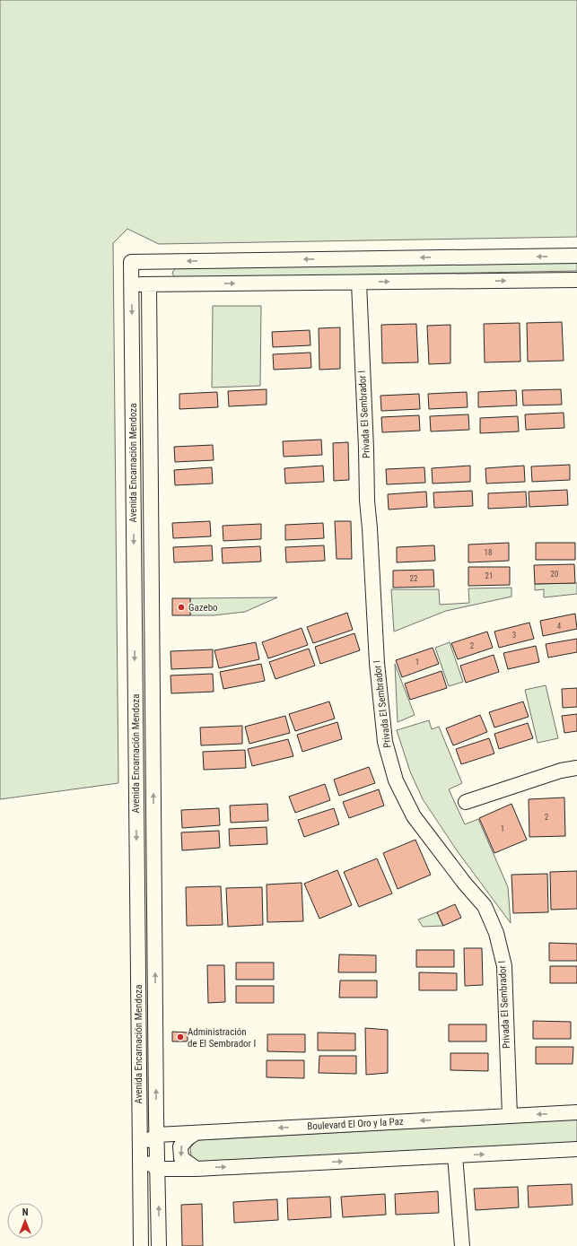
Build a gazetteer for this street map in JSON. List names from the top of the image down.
{
  "streets": {
    "street": ["Privada El Sembrador I", "Avenida Encarnación Mendoza", "Boulevard El Oro y la Paz"]
  },
  "crossings": [
    ["Privada El Sembrador I", "Boulevard El Oro y la Paz"],
    ["Avenida Encarnación Mendoza", "Boulevard El Oro y la Paz"]
  ],
  "places": ["Gazebo", "Administración de El Sembrador I"],
  "house_numbers": [
    "18",
    "20",
    "21",
    "22",
    "4",
    "3",
    "2",
    "1",
    "2",
    "1"
  ],
  "north": "top"
}
